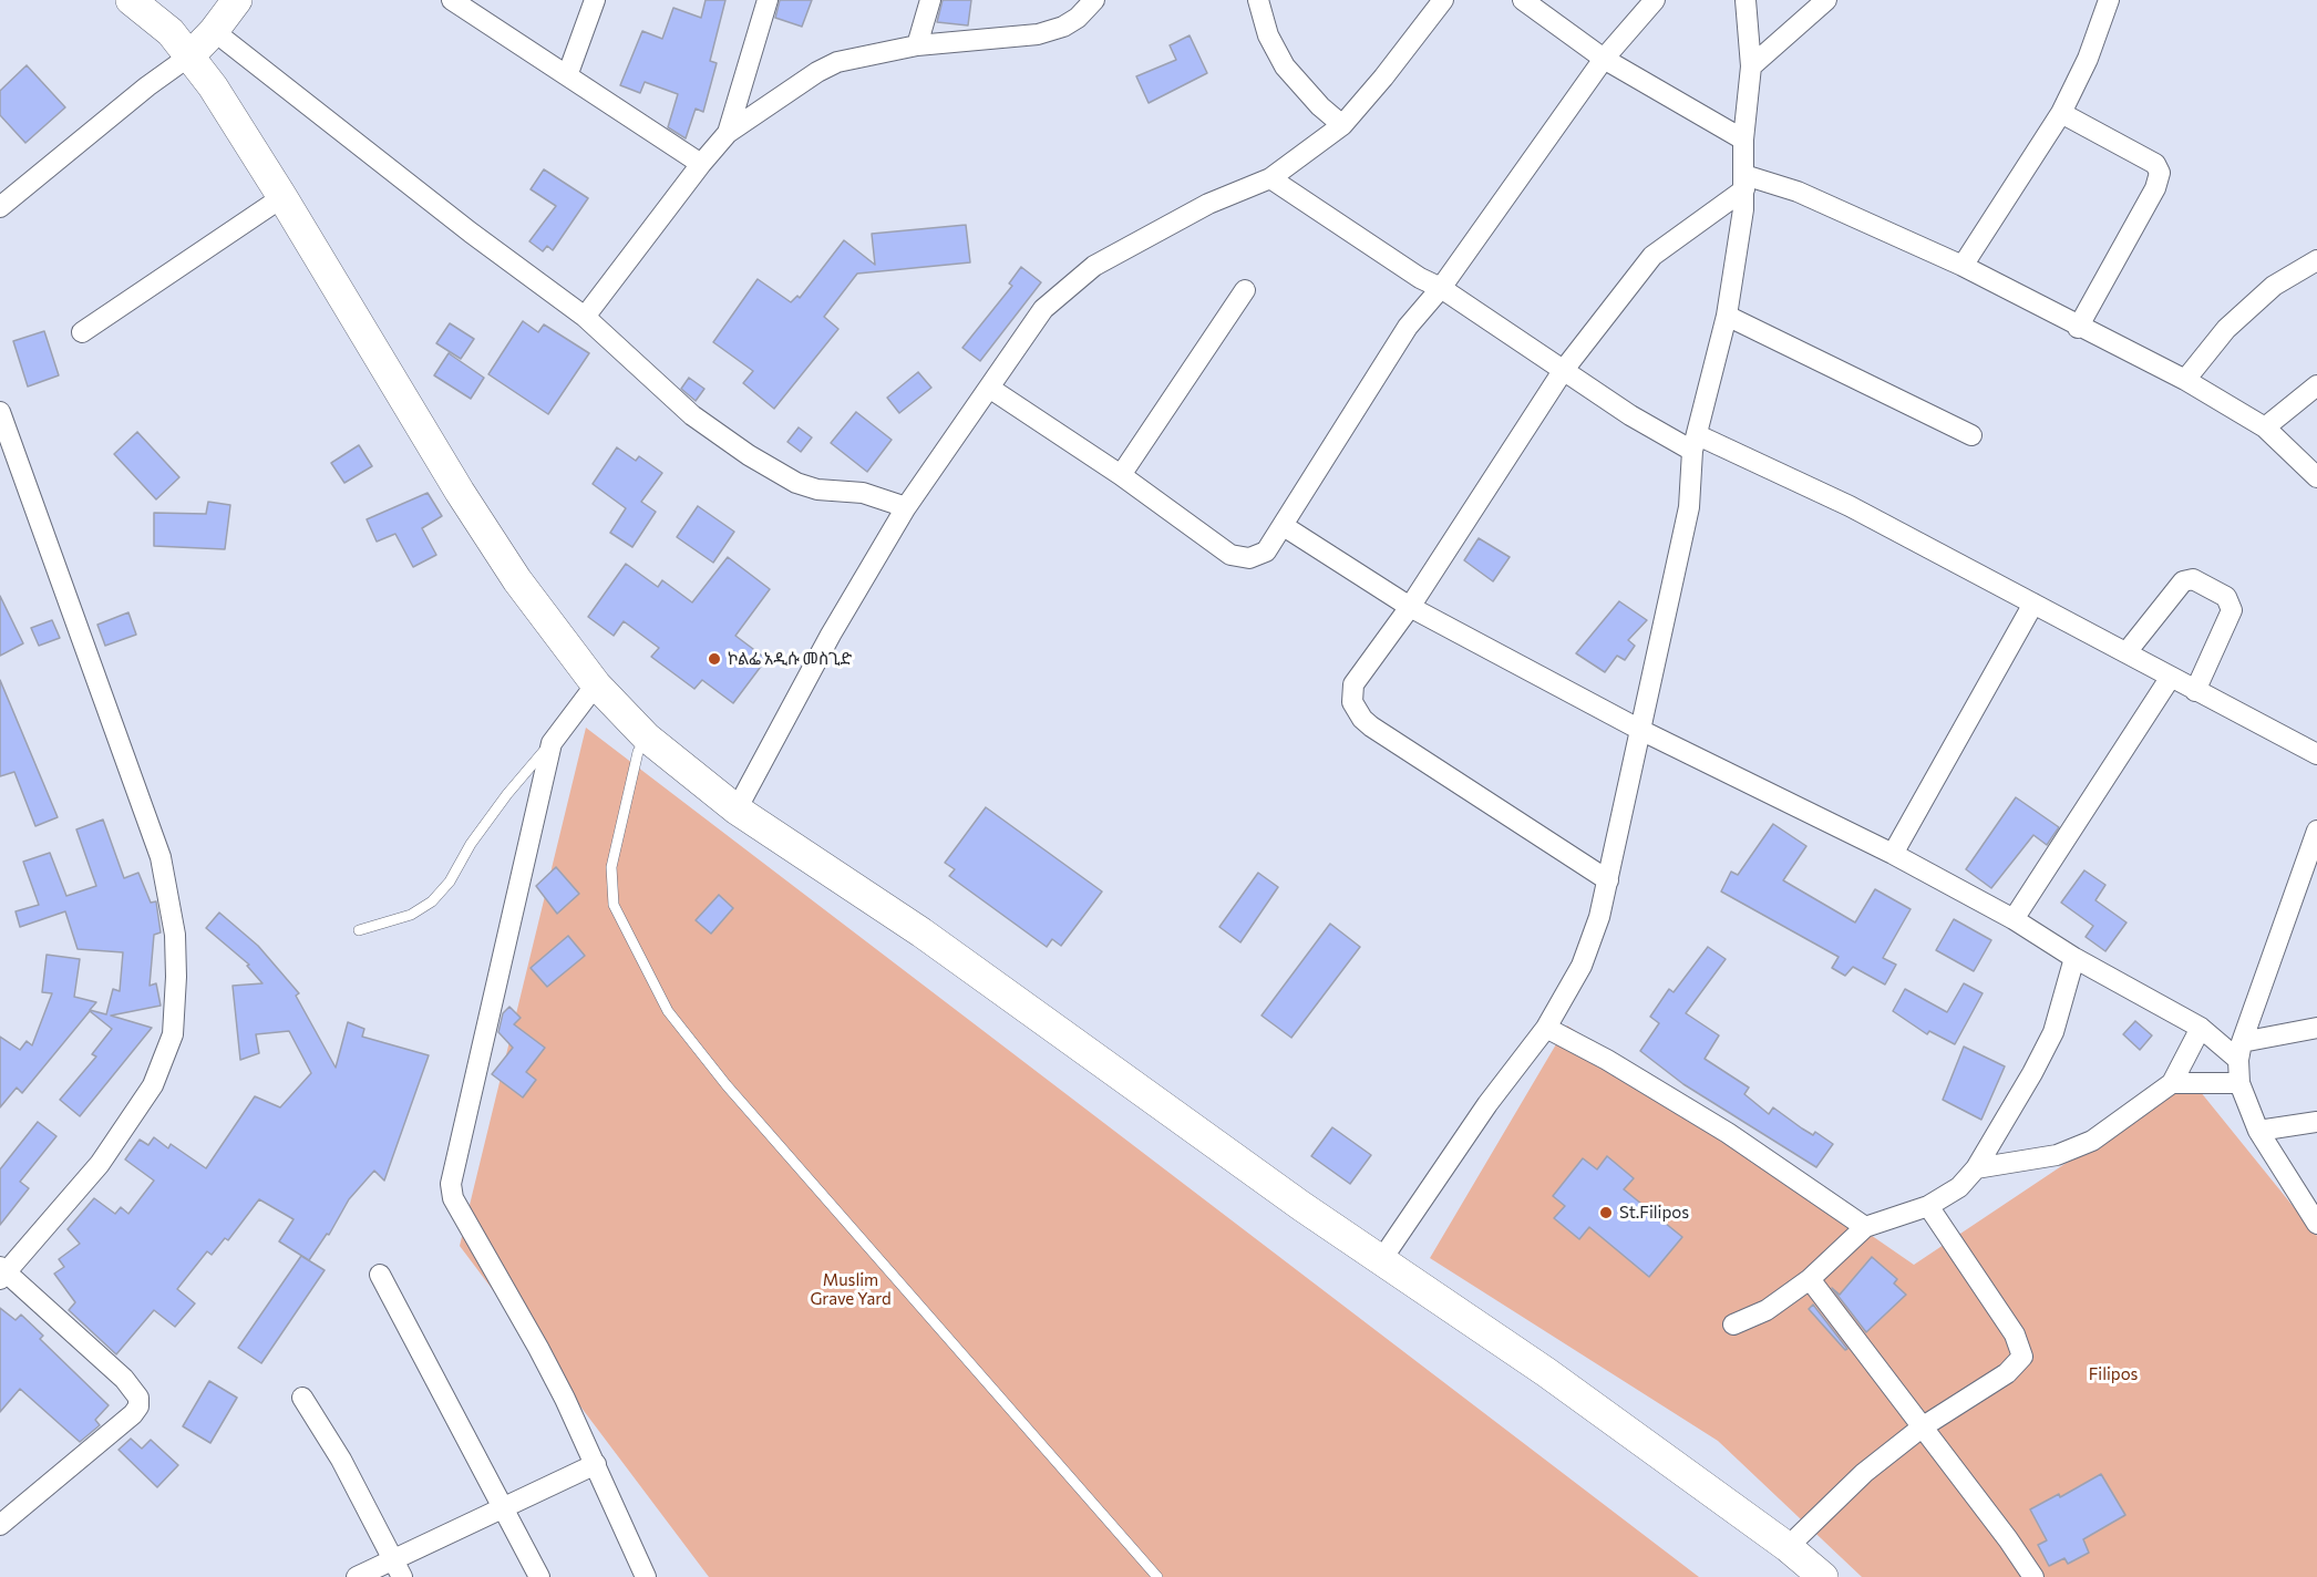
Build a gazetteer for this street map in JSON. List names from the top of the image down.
{
  "parks": ["Muslim Grave Yard", "Filipos"],
  "places": ["ኮልፌ አዲሱ መስጊድ", "St.Filipos"]
}
